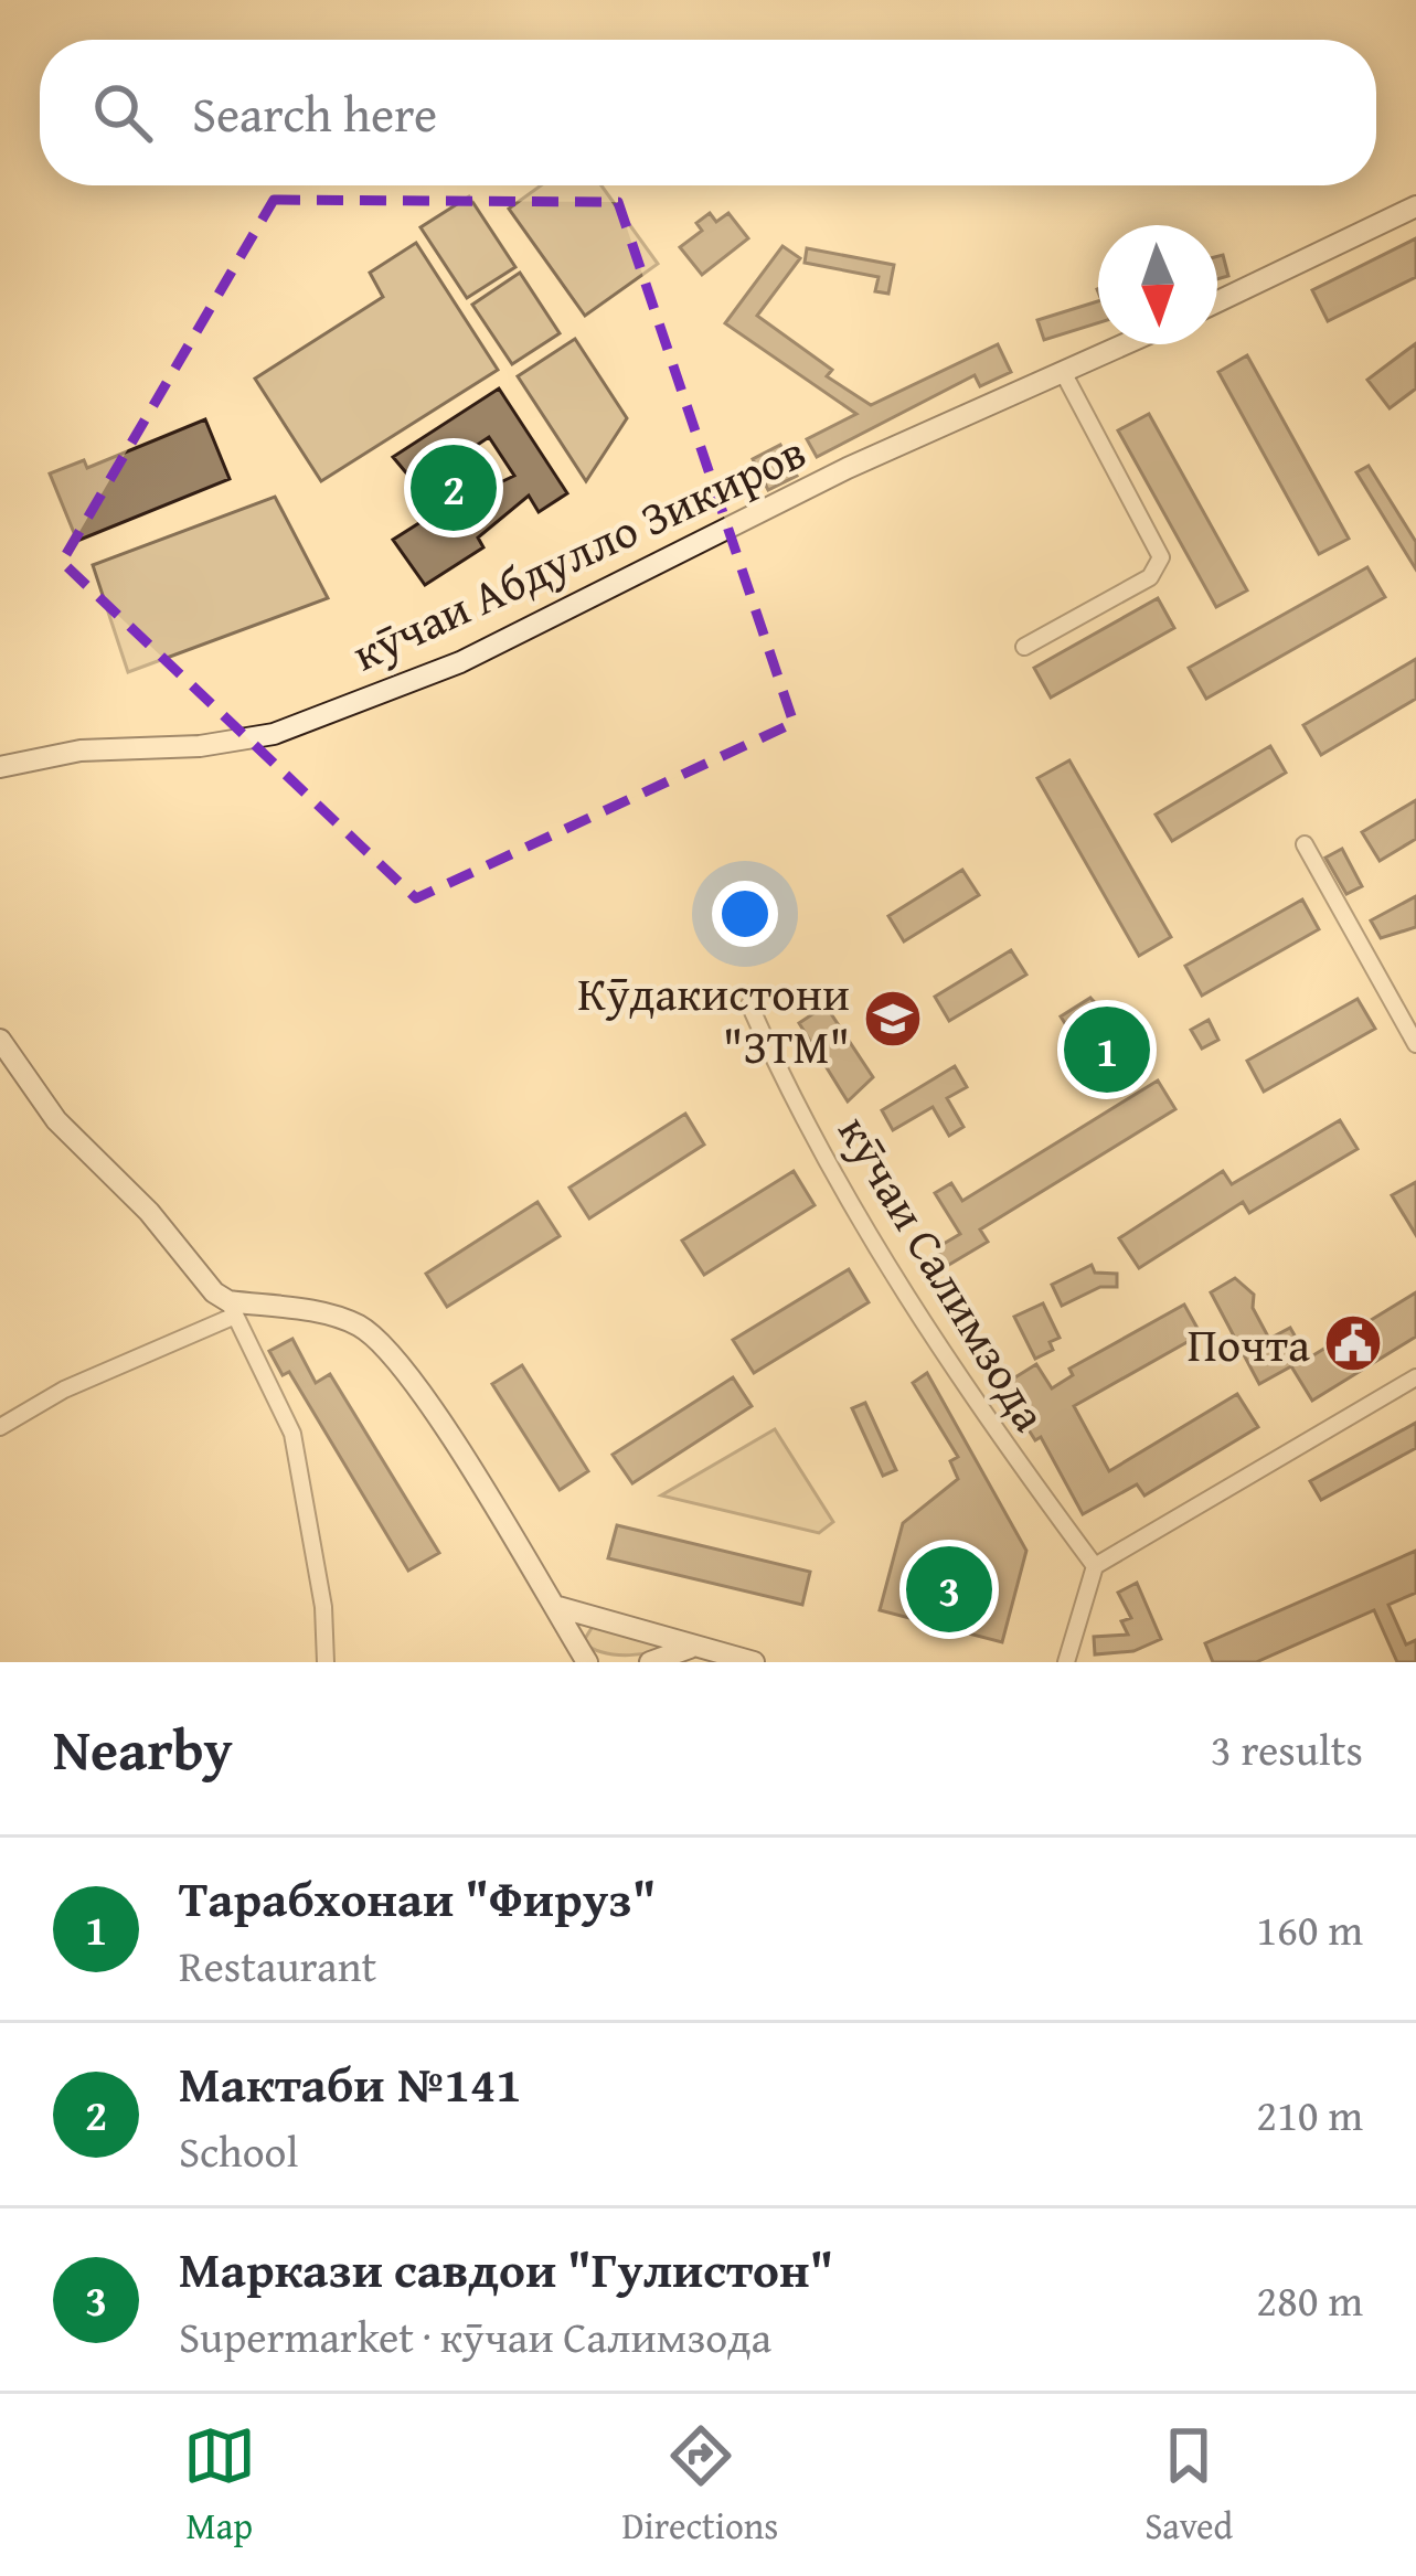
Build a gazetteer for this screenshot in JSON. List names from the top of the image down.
{
  "streets": {
    "street": ["кӯчаи Абдулло Зикиров", "кӯчаи Салимзода"]
  },
  "places": {
    "school or university": ["Кӯдакистони \"ЗТМ\""],
    "public building": ["Почта"]
  },
  "north": "bottom",
  "page": {
    "search": "Search here",
    "pins": ["2", "1", "3"],
    "heading": ["Nearby", "3 results"],
    "list": [
      {
        "mark": "1",
        "name": "Тарабхонаи \"Фируз\"",
        "note": "Restaurant",
        "value": "160 m"
      },
      {
        "mark": "2",
        "name": "Мактаби №141",
        "note": "School",
        "value": "210 m"
      },
      {
        "mark": "3",
        "name": "Маркази савдои \"Гулистон\"",
        "note": "Supermarket · кӯчаи Салимзода",
        "value": "280 m"
      }
    ],
    "nav": ["Map", "Directions", "Saved"]
  }
}
